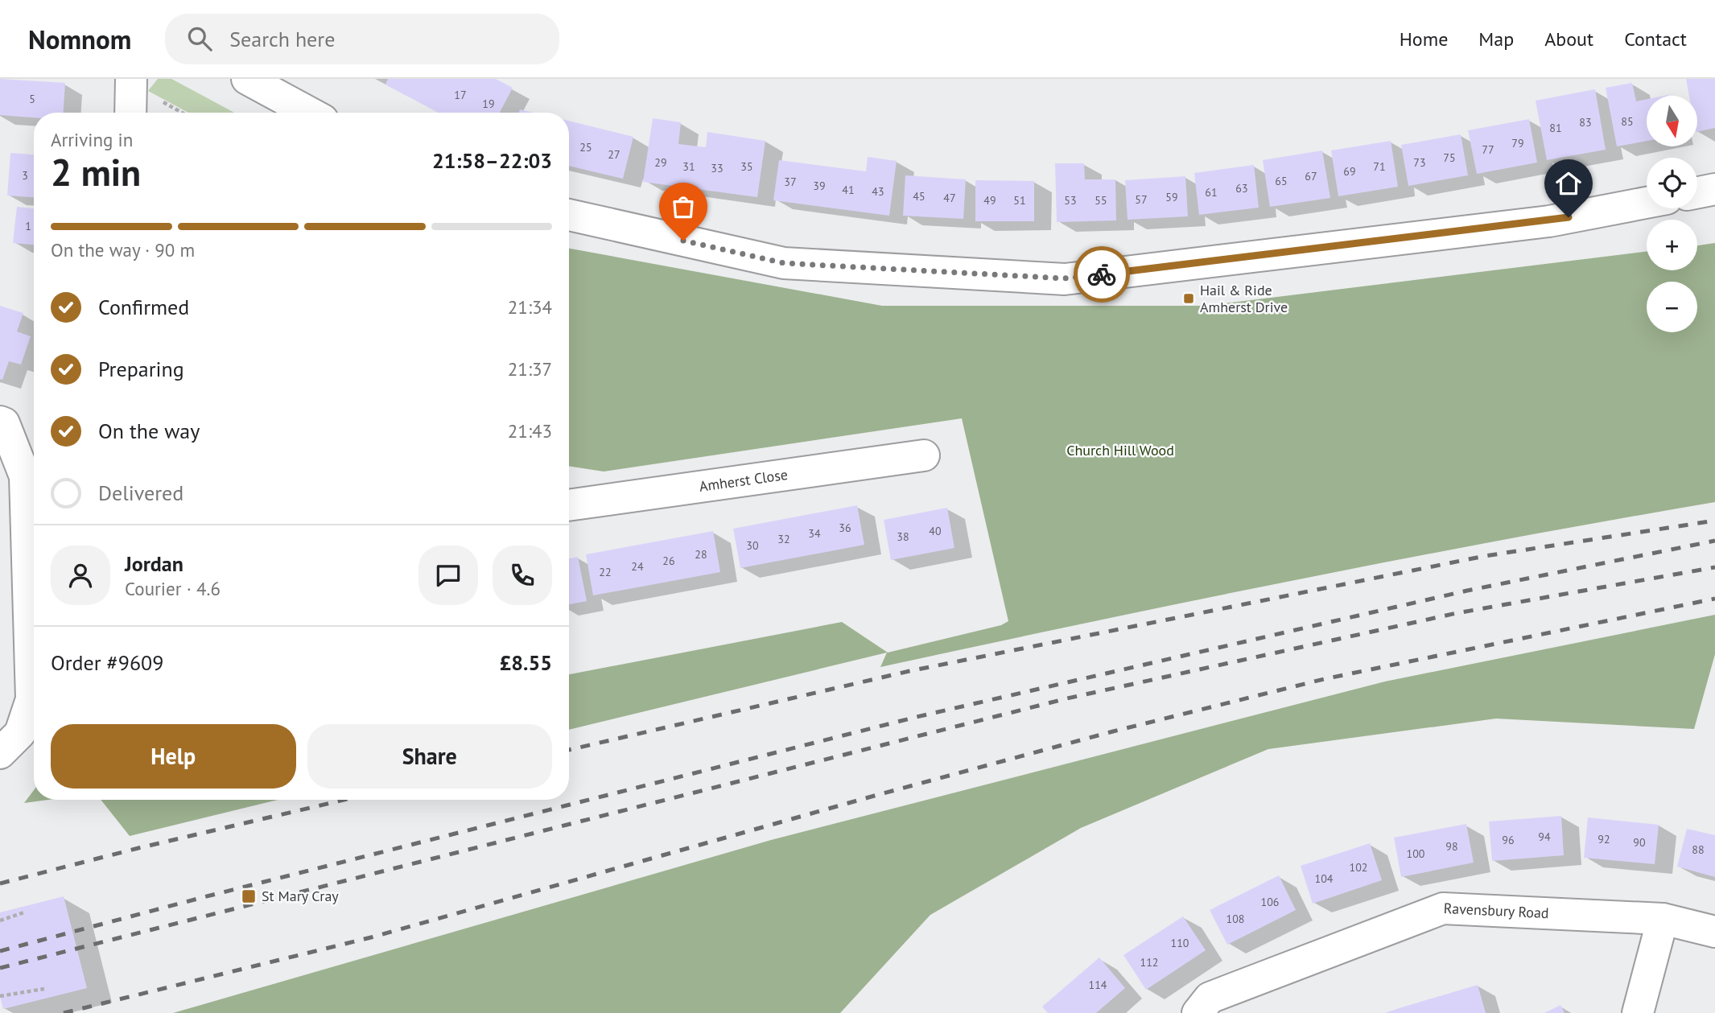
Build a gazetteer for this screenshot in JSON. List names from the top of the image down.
{
  "streets": {
    "street": ["Amherst Close", "Ravensbury Road"]
  },
  "parks": ["Church Hill Wood"],
  "places": {
    "transit": ["Hail & Ride Amherst Drive", "St Mary Cray"]
  },
  "house_numbers": [
    "17",
    "5",
    "19",
    "85",
    "83",
    "81",
    "79",
    "25",
    "77",
    "27",
    "75",
    "29",
    "73",
    "31",
    "35",
    "71",
    "33",
    "69",
    "3",
    "67",
    "65",
    "37",
    "39",
    "63",
    "41",
    "43",
    "61",
    "45",
    "59",
    "47",
    "57",
    "49",
    "51",
    "53",
    "55",
    "1",
    "36",
    "40",
    "34",
    "38",
    "32",
    "30",
    "28",
    "26",
    "24",
    "22",
    "94",
    "92",
    "96",
    "90",
    "98",
    "88",
    "100",
    "102",
    "104",
    "106",
    "108",
    "110",
    "112",
    "114"
  ],
  "north": "bottom",
  "page": {
    "header": "Nomnom",
    "search": "Search here",
    "nav": [
      "Home",
      "Map",
      "About",
      "Contact"
    ],
    "map_buttons": ["+", "−"],
    "heading": ["2 min", "Arriving in", "21:58–22:03"],
    "panel": [
      "Jordan",
      "Courier · 4.6",
      "Order #9609",
      "£8.55"
    ],
    "bar": "On the way · 90 m",
    "list": [
      ["Confirmed", "21:34"],
      ["Preparing", "21:37"],
      ["On the way", "21:43"],
      "Delivered"
    ],
    "buttons": ["Help", "Share"]
  }
}
